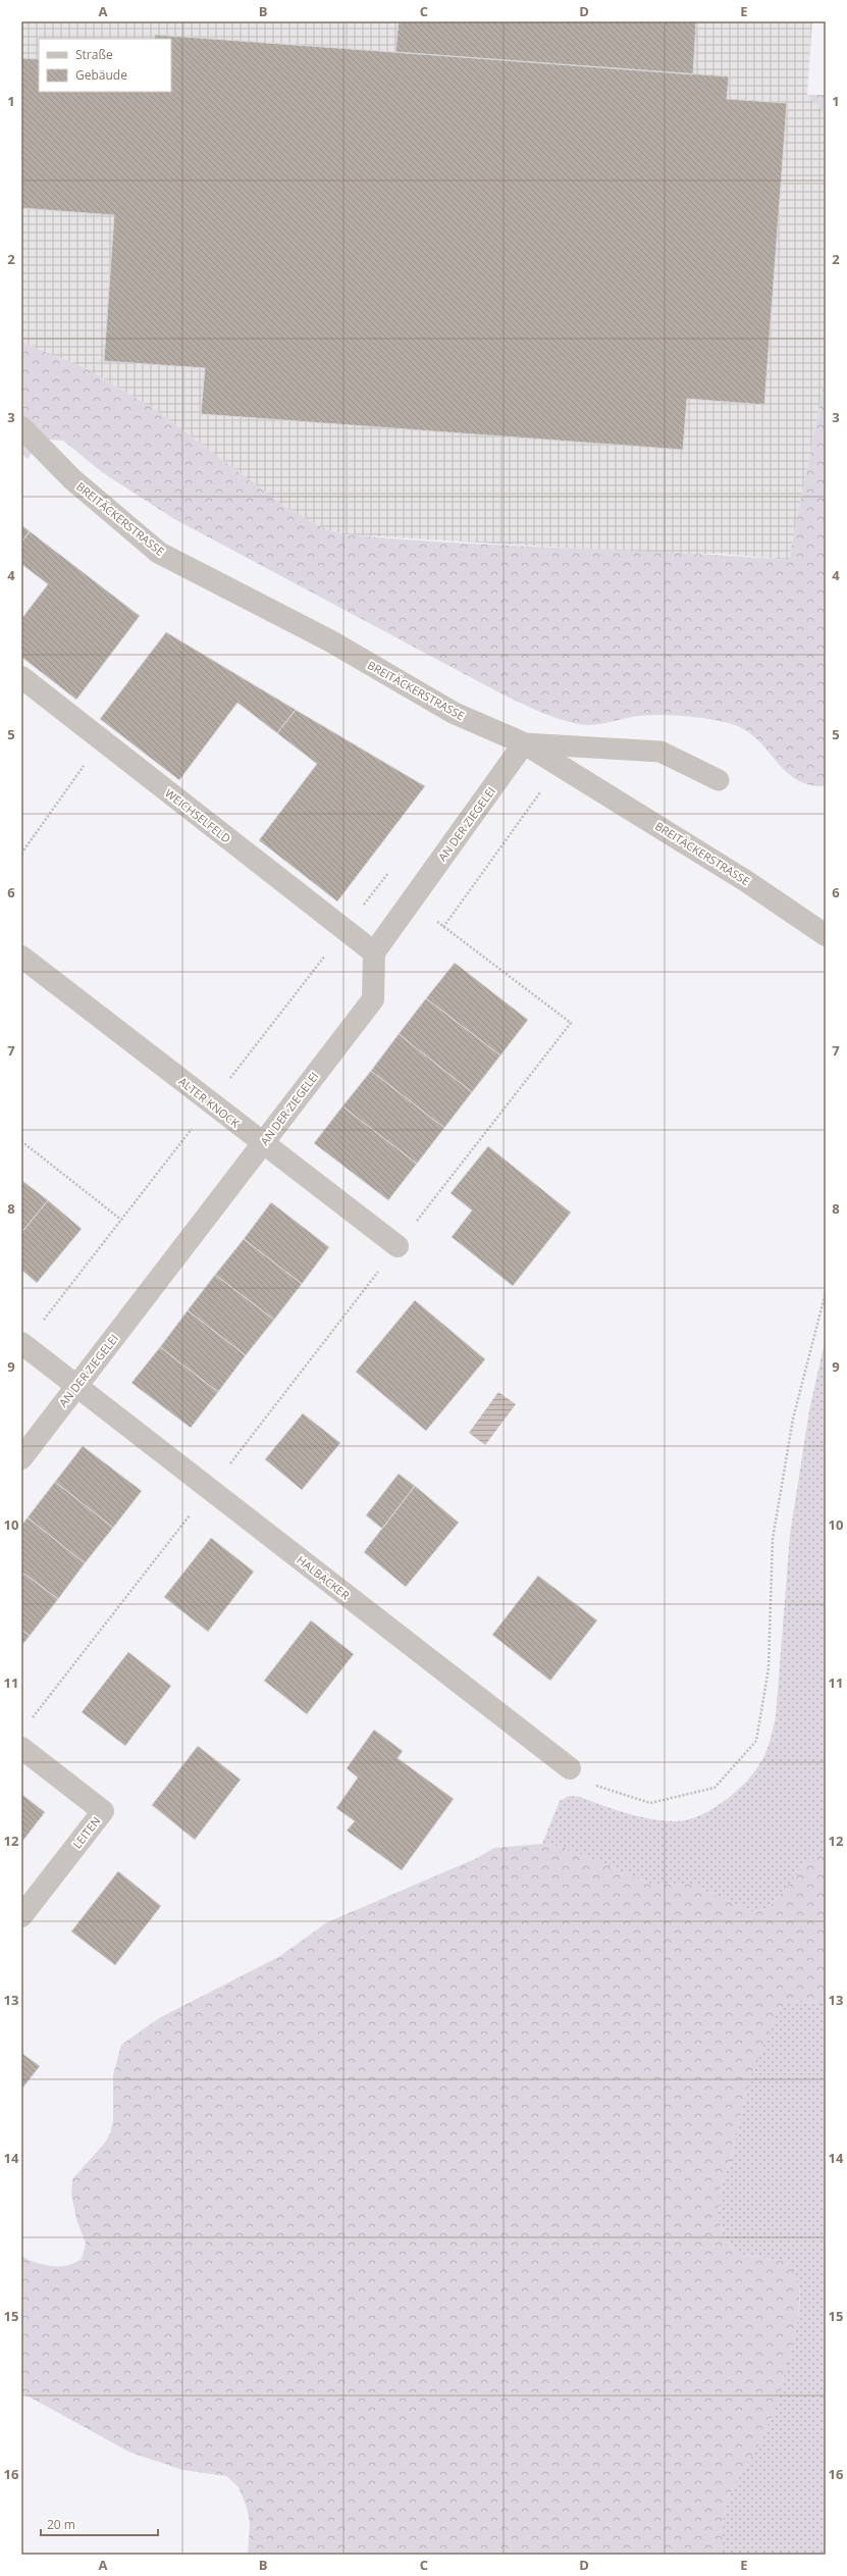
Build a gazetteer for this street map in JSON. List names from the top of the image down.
{
  "streets": {
    "street": [
      "BREITÄCKERSTRASSE",
      "WEICHSELFELD",
      "AN DER ZIEGELEI",
      "ALTER KNOCK",
      "HALBÄCKER",
      "LEITEN"
    ]
  },
  "crossings": [
    ["BREITÄCKERSTRASSE", "AN DER ZIEGELEI"],
    ["WEICHSELFELD", "AN DER ZIEGELEI"],
    ["AN DER ZIEGELEI", "ALTER KNOCK"],
    ["AN DER ZIEGELEI", "HALBÄCKER"]
  ],
  "legend": ["Straße", "Gebäude"],
  "scale_bar": "20 m",
  "grid": {
    "columns": [
      "A",
      "B",
      "C",
      "D",
      "E"
    ],
    "rows": [
      "1",
      "2",
      "3",
      "4",
      "5",
      "6",
      "7",
      "8",
      "9",
      "10",
      "11",
      "12",
      "13",
      "14",
      "15",
      "16"
    ]
  }
}
